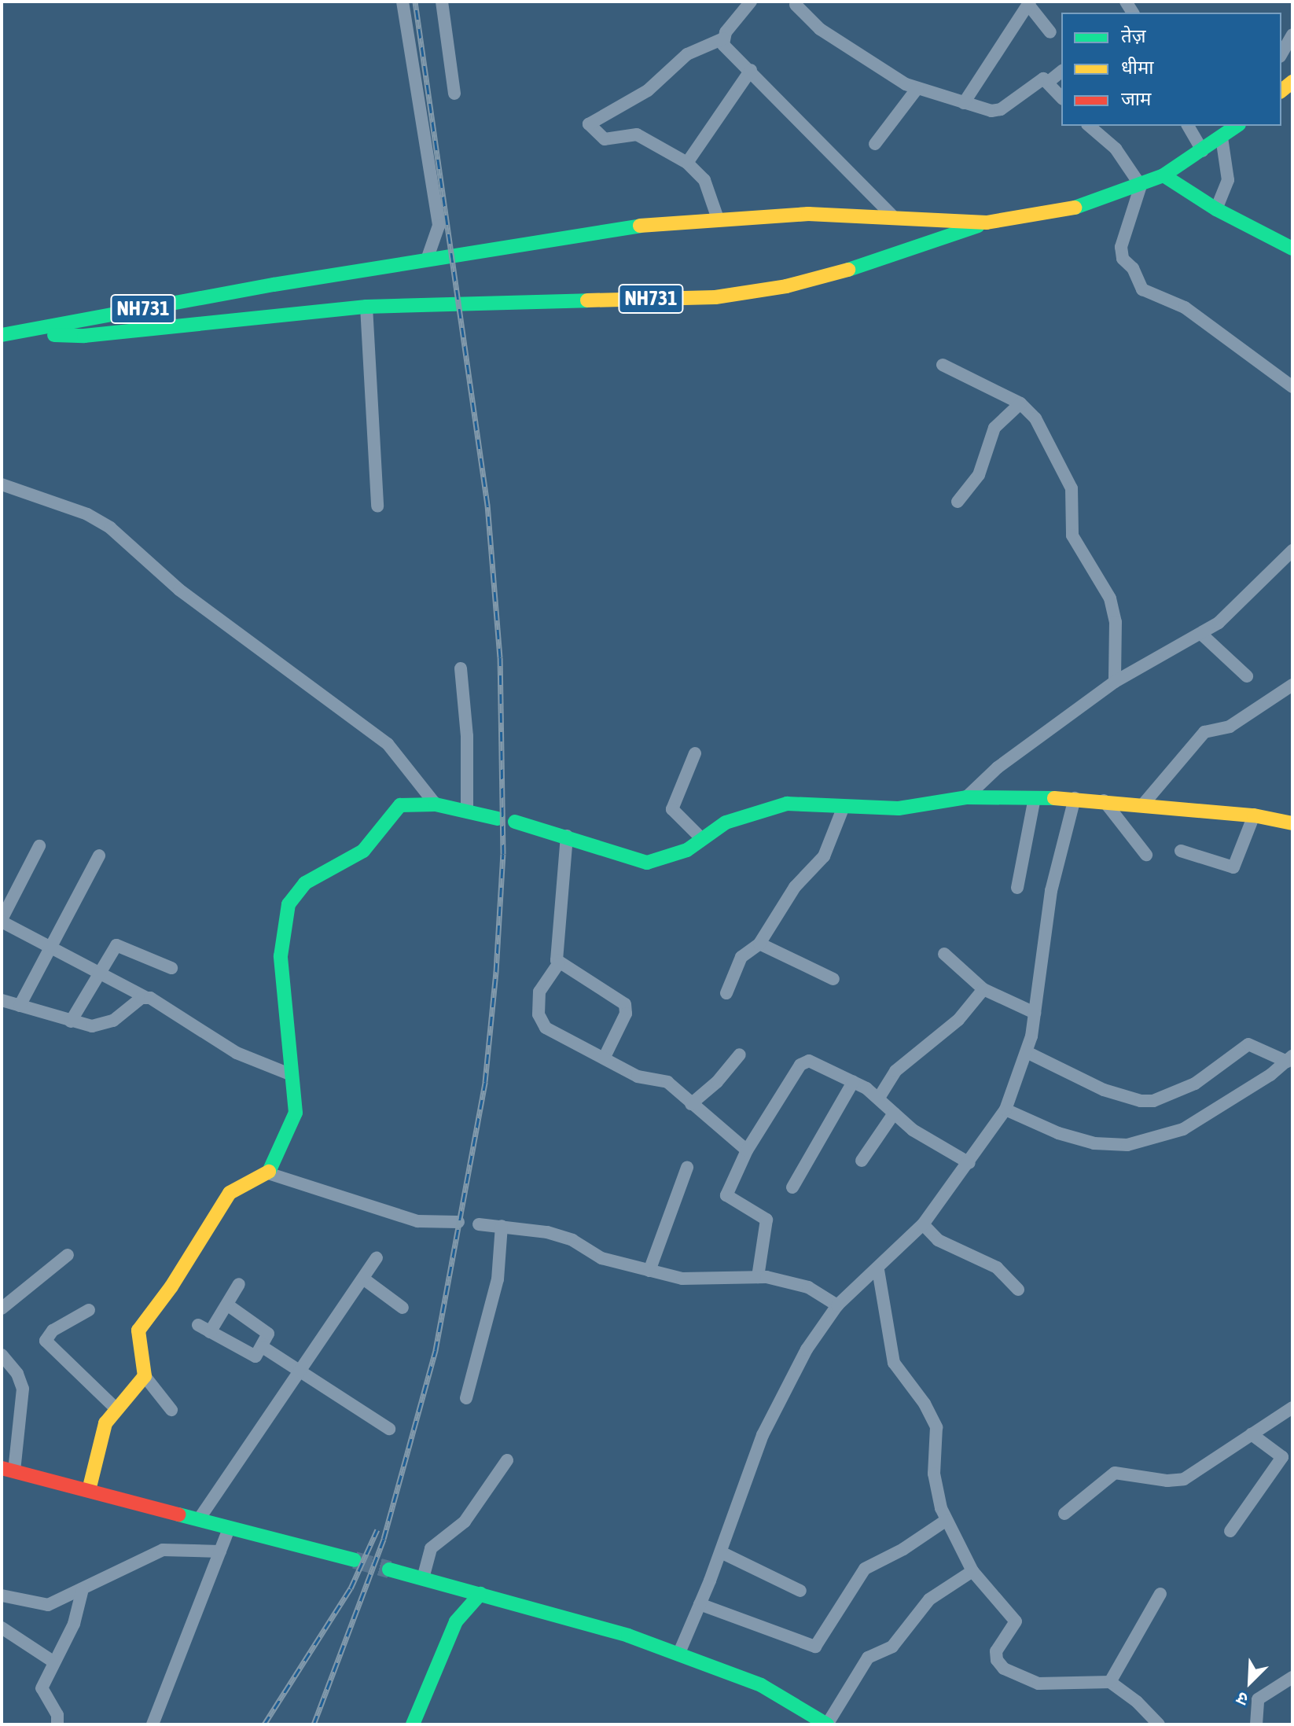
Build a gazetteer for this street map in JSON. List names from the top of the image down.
{
  "streets": {
    "main road": ["NH731"]
  },
  "legend": ["तेज़", "धीमा", "जाम"],
  "north": "bottom left"
}
